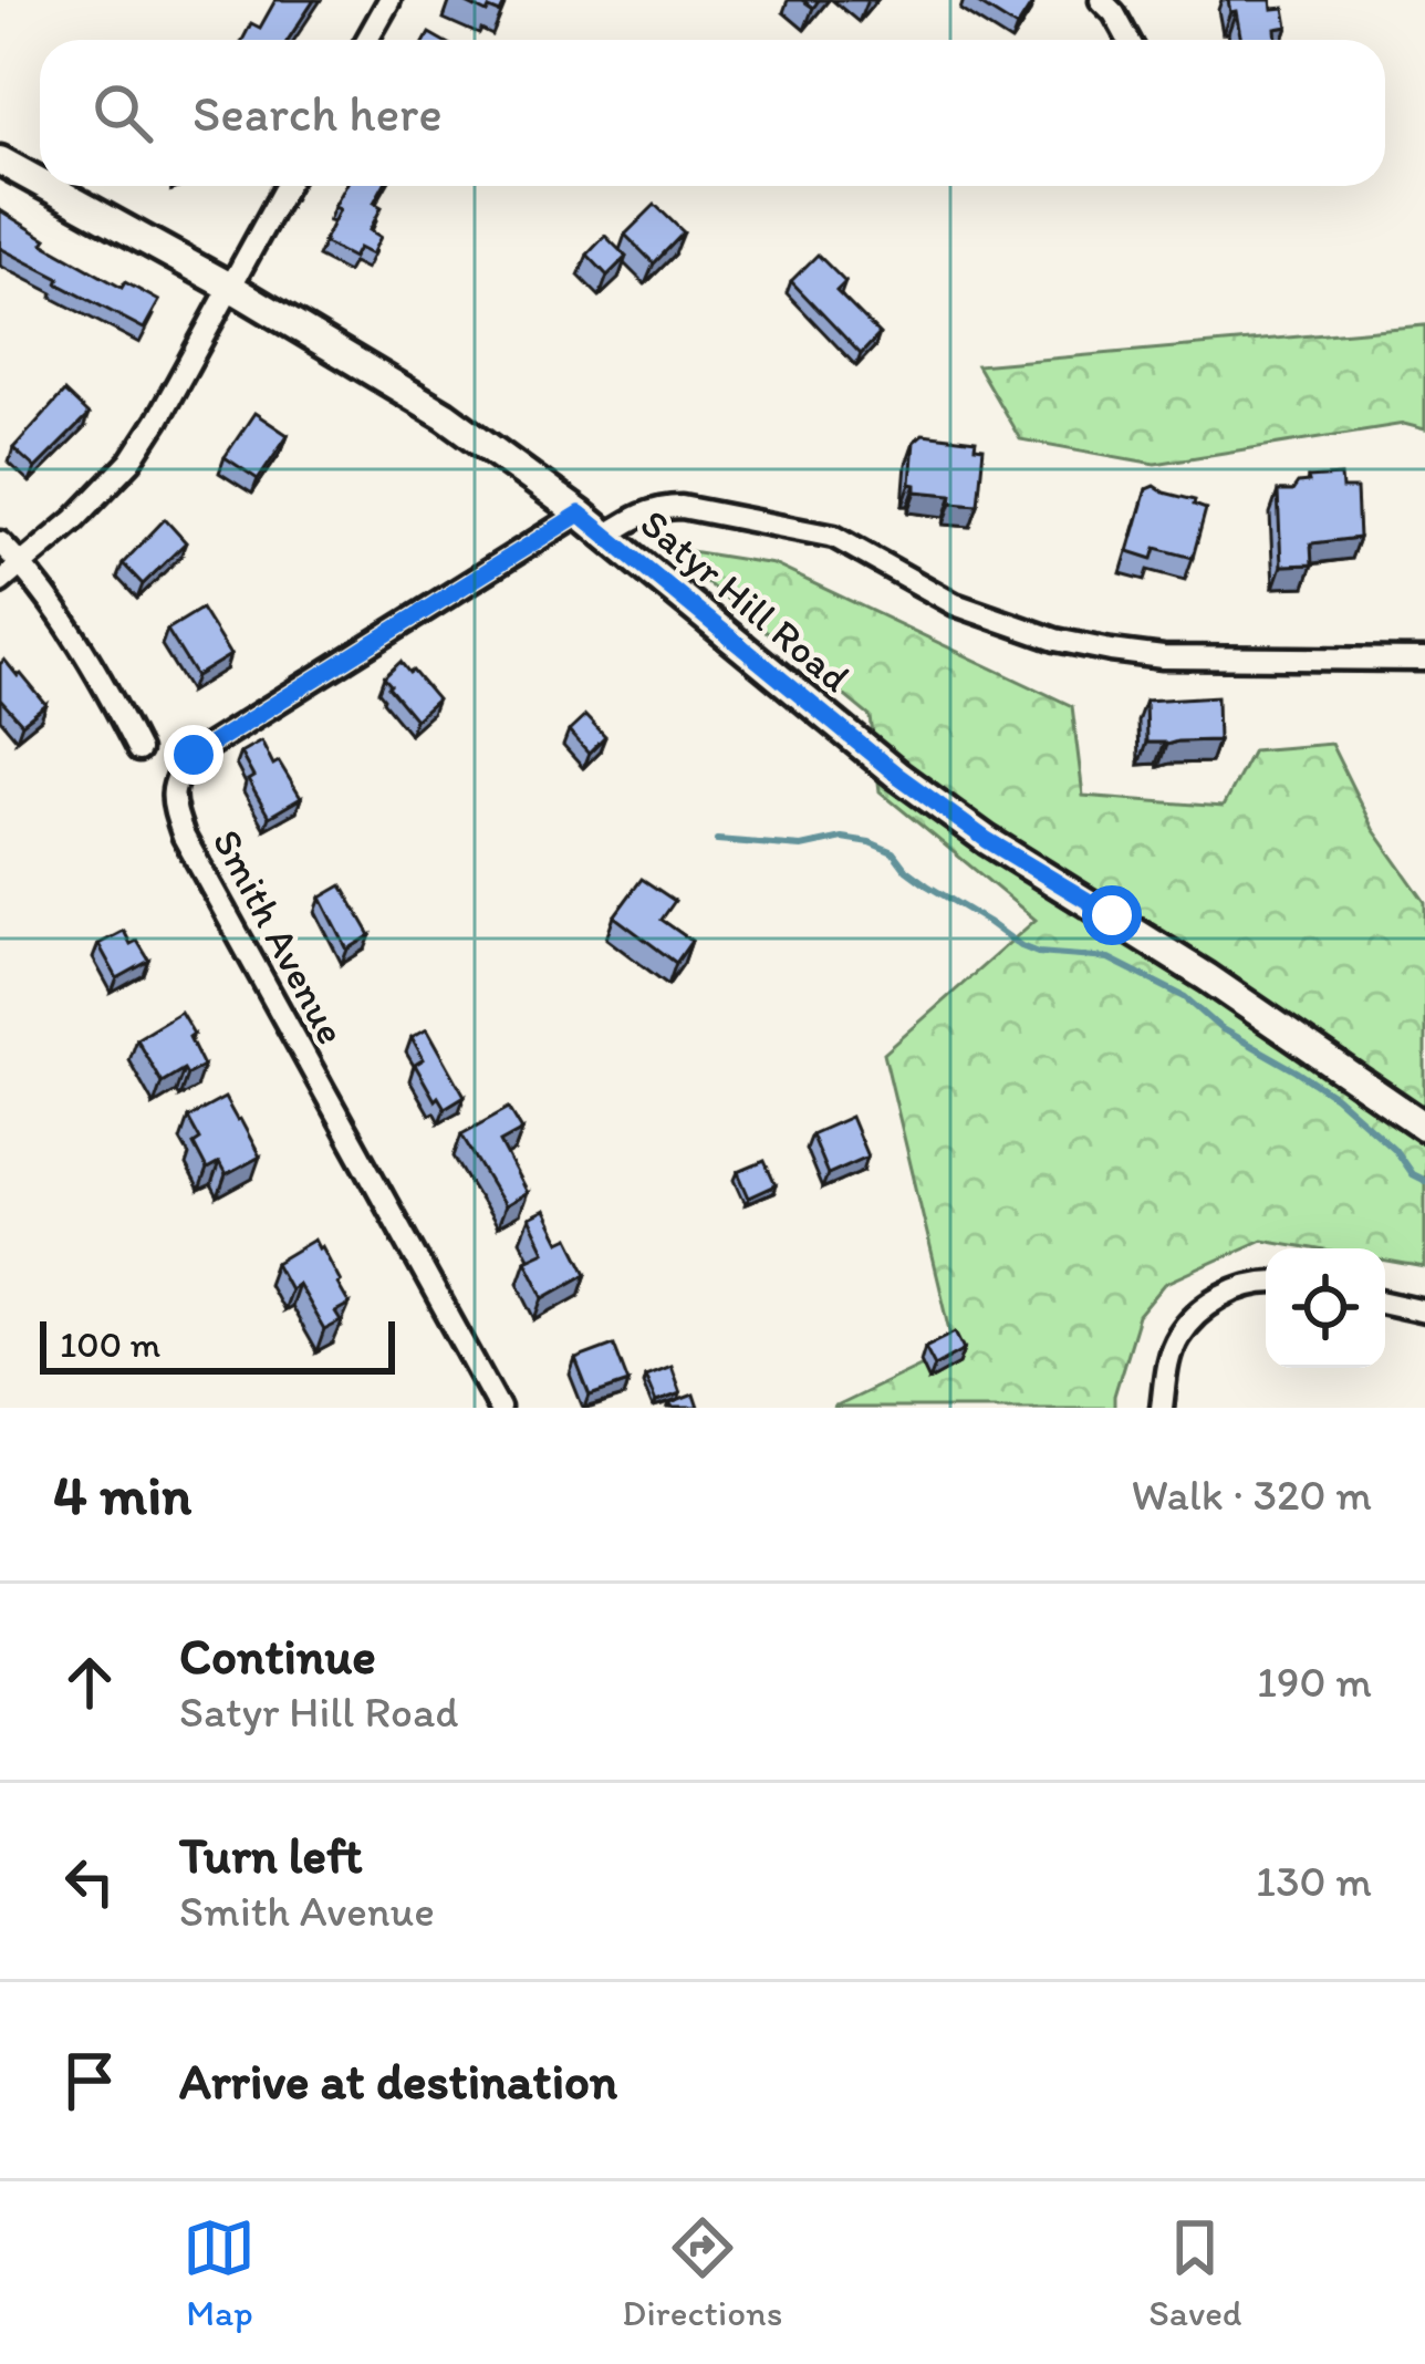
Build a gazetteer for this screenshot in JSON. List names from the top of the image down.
{
  "streets": {
    "street": ["Satyr Hill Road", "Smith Avenue"]
  },
  "crossings": [
    ["Satyr Hill Road", "Smith Avenue"]
  ],
  "scale_bar": "100 m",
  "page": {
    "search": "Search here",
    "scale": "100 m",
    "heading": ["4 min", "Walk · 320 m"],
    "list": [
      ["Continue", "Satyr Hill Road", "190 m"],
      ["Turn left", "Smith Avenue", "130 m"],
      "Arrive at destination"
    ],
    "nav": ["Map", "Directions", "Saved"]
  }
}
